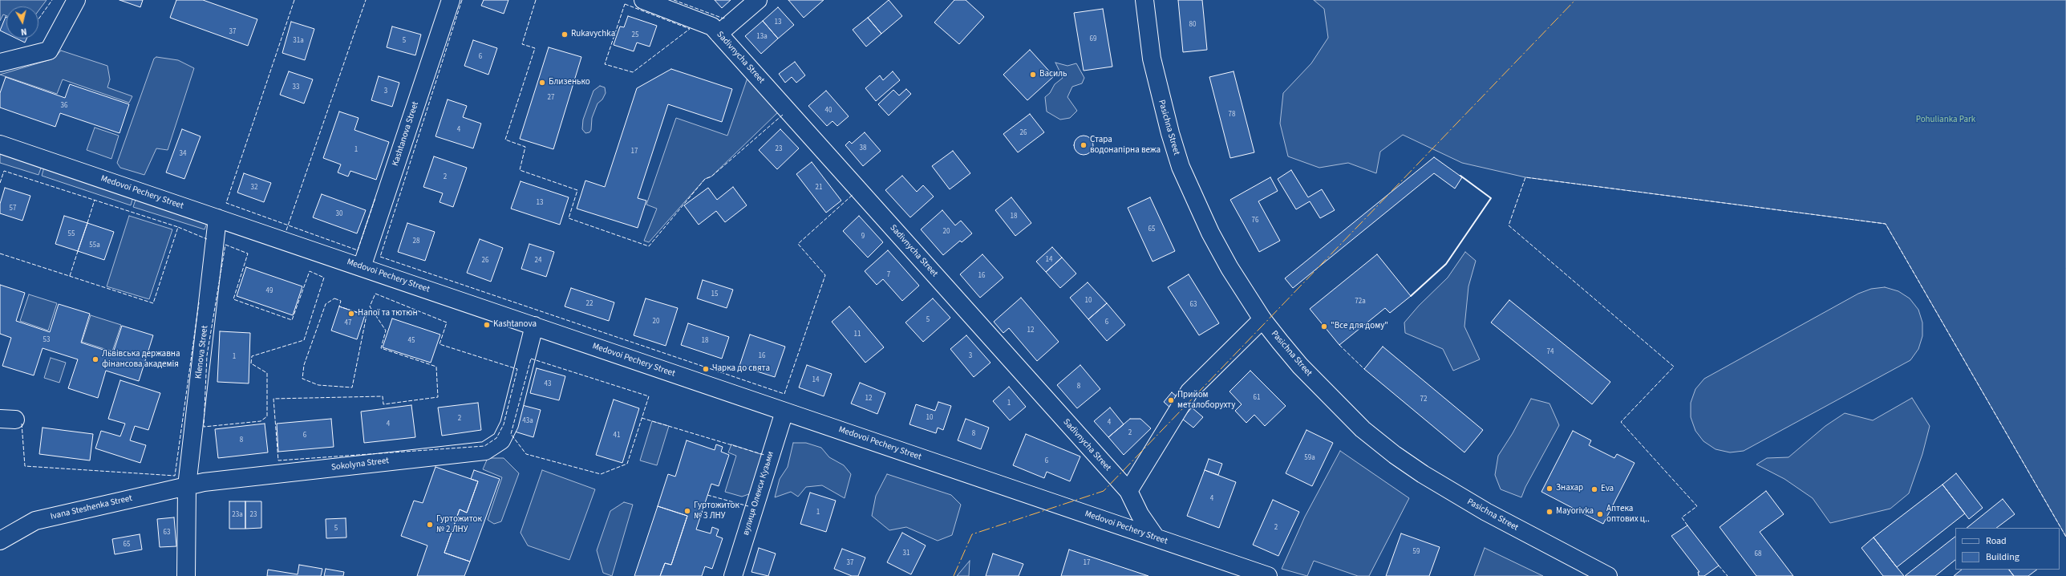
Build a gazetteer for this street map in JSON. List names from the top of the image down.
{
  "streets": {
    "street": [
      "Sadivnycha Street",
      "Pasichna Street",
      "Kashtanova Street",
      "Medovoi Pechery Street",
      "Klenova Street",
      "Sokolyna Street",
      "вулиця Олекси Кузьми",
      "Ivana Steshenka Street"
    ]
  },
  "crossings": [
    ["Sadivnycha Street", "Medovoi Pechery Street"],
    ["Kashtanova Street", "Medovoi Pechery Street"],
    ["Medovoi Pechery Street", "Klenova Street"],
    ["Medovoi Pechery Street", "Sokolyna Street"],
    ["Medovoi Pechery Street", "вулиця Олекси Кузьми"],
    ["Klenova Street", "Sokolyna Street"],
    ["Klenova Street", "Ivana Steshenka Street"],
    ["Sokolyna Street", "Ivana Steshenka Street"]
  ],
  "parks": ["Pohulianka Park"],
  "places": [
    "Rukavychka",
    "Василь",
    "Близенько",
    "Стара водонапірна вежа",
    "Напої та тютюн",
    "Kashtanova",
    "\"Все для дому\"",
    "Львівська державна фінансова академія",
    "Чарка до свята",
    "Прийом металоборухту",
    "Знахар",
    "Eva",
    "Гуртожиток № 3 ЛНУ",
    "Mayorivka",
    "Аптека оптових ц‥",
    "Гуртожиток № 2 ЛНУ"
  ],
  "house_numbers": [
    "13",
    "80",
    "37",
    "25",
    "13а",
    "69",
    "31а",
    "5",
    "6",
    "33",
    "3",
    "27",
    "36",
    "40",
    "78",
    "4",
    "26",
    "38",
    "23",
    "1",
    "17",
    "34",
    "2",
    "32",
    "21",
    "13",
    "57",
    "30",
    "18",
    "76",
    "65",
    "20",
    "55",
    "9",
    "28",
    "55а",
    "14",
    "26",
    "24",
    "7",
    "16",
    "49",
    "15",
    "10",
    "72а",
    "22",
    "63",
    "5",
    "20",
    "6",
    "47",
    "12",
    "11",
    "53",
    "45",
    "18",
    "74",
    "16",
    "3",
    "1",
    "14",
    "43",
    "8",
    "61",
    "12",
    "72",
    "1",
    "10",
    "2",
    "43а",
    "4",
    "4",
    "2",
    "8",
    "6",
    "41",
    "8",
    "59а",
    "6",
    "4",
    "1",
    "23а",
    "23",
    "2",
    "5",
    "63",
    "65",
    "59",
    "31",
    "68",
    "37",
    "17"
  ],
  "legend": ["Road", "Building"],
  "north": "bottom"
}
